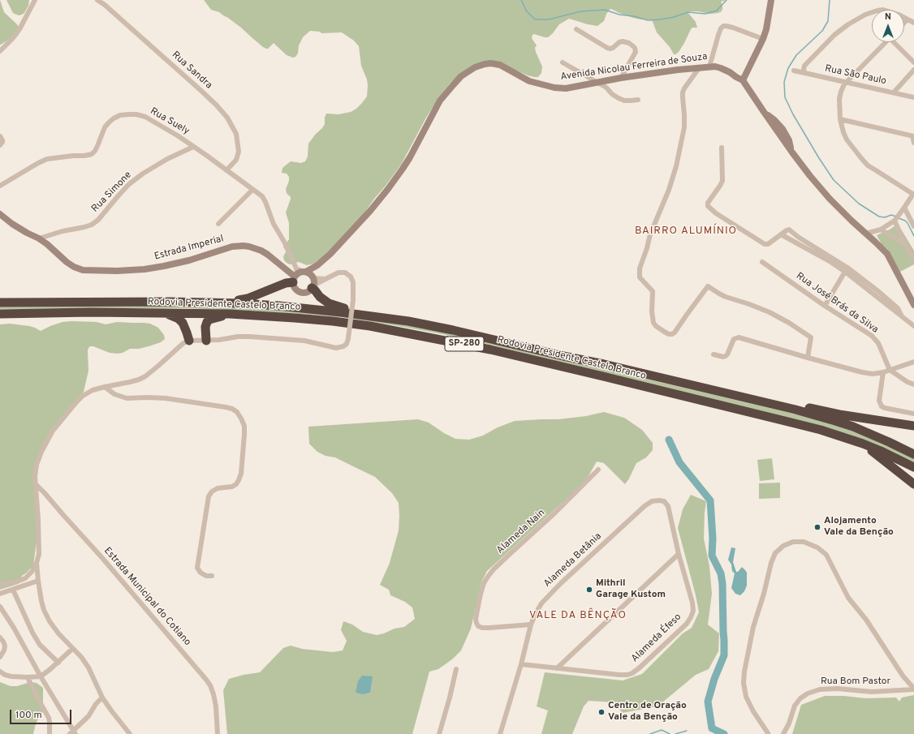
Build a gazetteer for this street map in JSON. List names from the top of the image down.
{
  "streets": {
    "highway": ["Rodovia Presidente Castelo Branco", "SP-280"],
    "street": [
      "Avenida Nicolau Ferreira de Souza",
      "Rua Sandra",
      "Rua São Paulo",
      "Rua Suely",
      "Rua Simone",
      "Estrada Imperial",
      "Rua José Brás da Silva",
      "Alameda Nain",
      "Alameda Betânia",
      "Estrada Municipal do Cotiano",
      "Alameda Éfeso",
      "Rua Bom Pastor"
    ]
  },
  "crossings": [
    ["Avenida Nicolau Ferreira de Souza", "Rua Suely"],
    ["Avenida Nicolau Ferreira de Souza", "Estrada Imperial"],
    ["Rua Sandra", "Rua Suely"],
    ["Rua Suely", "Rua Simone"],
    ["Rua Suely", "Estrada Imperial"],
    ["Rua Simone", "Estrada Imperial"],
    ["Alameda Nain", "Alameda Betânia"],
    ["Alameda Betânia", "Alameda Éfeso"]
  ],
  "districts": ["BAIRRO ALUMÍNIO", "VALE DA BÊNÇÃO"],
  "places": ["Alojamento Vale da Benção", "Mithril Garage Kustom", "Centro de Oração Vale da Benção"],
  "scale_bar": "100 m",
  "north": "top"
}
